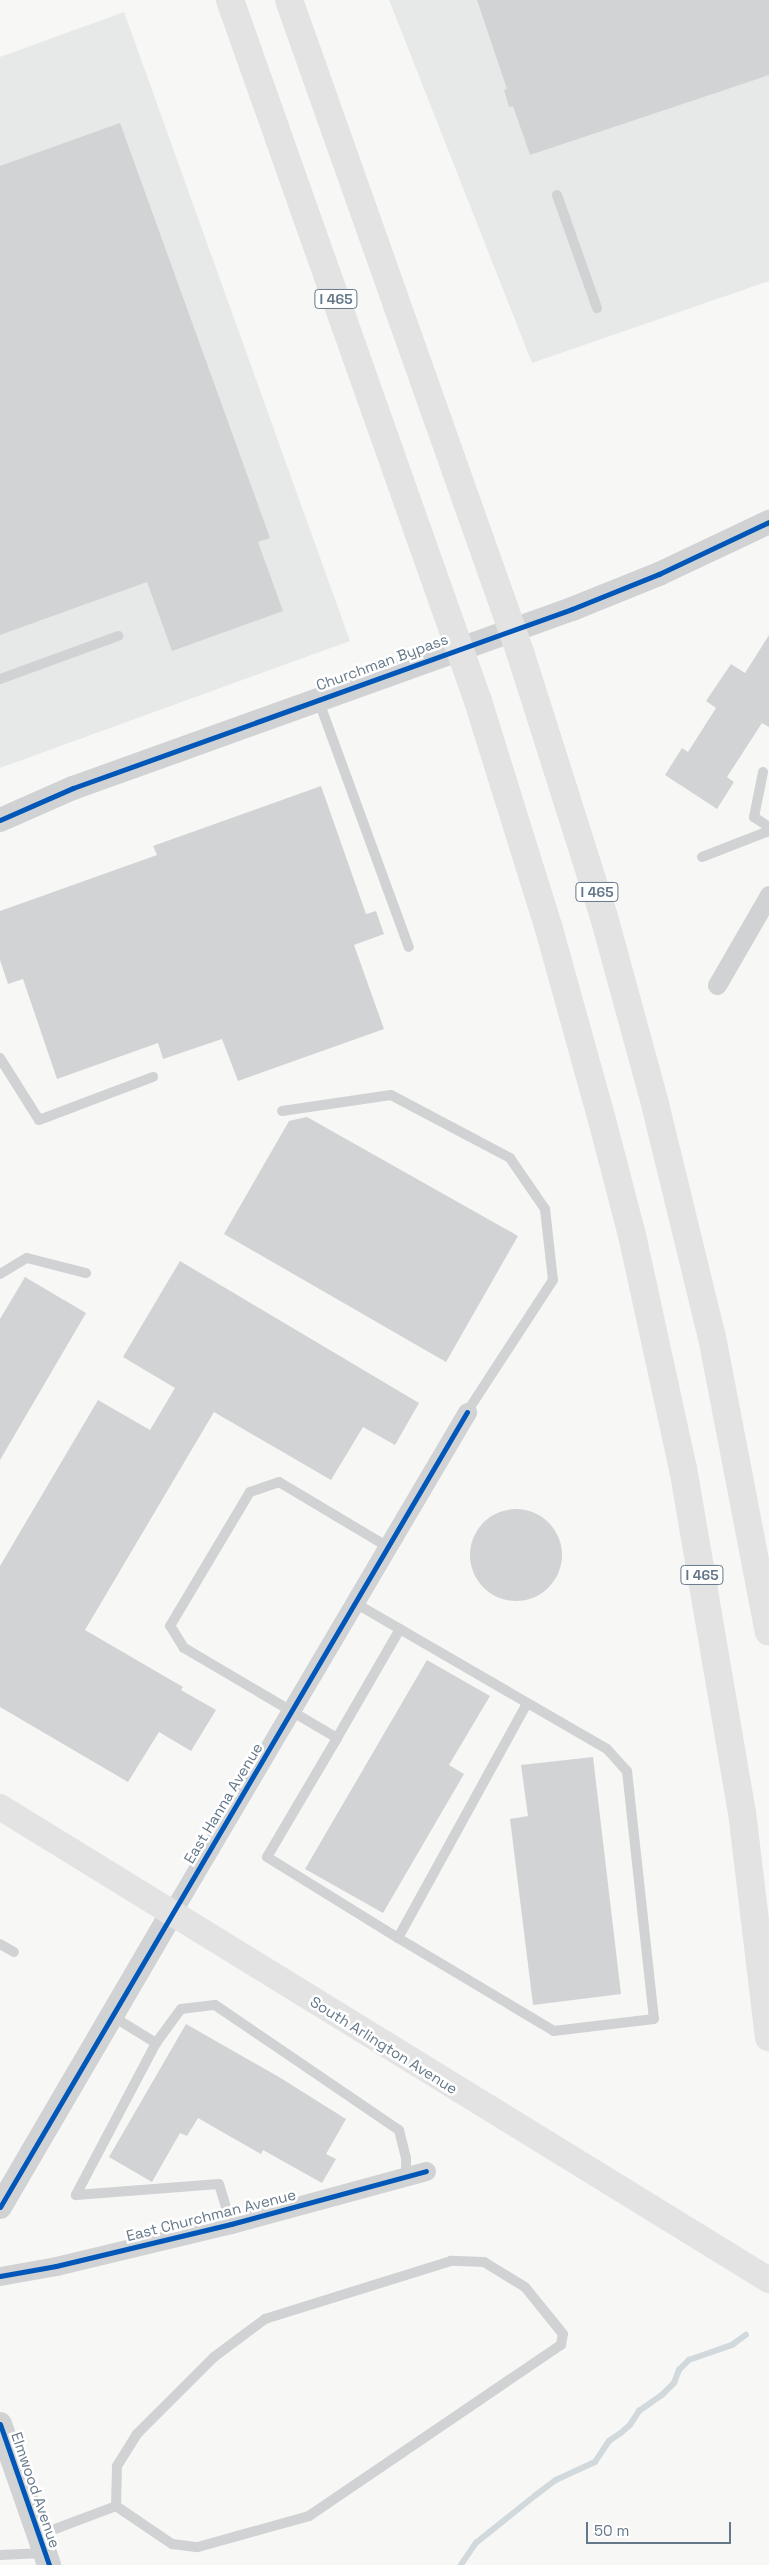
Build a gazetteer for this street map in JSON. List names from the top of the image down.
{
  "streets": {
    "highway": ["I 465"],
    "main road": ["South Arlington Avenue"],
    "street": [
      "Churchman Bypass",
      "East Hanna Avenue",
      "East Churchman Avenue",
      "Elmwood Avenue"
    ]
  },
  "crossings": [
    ["East Hanna Avenue", "South Arlington Avenue"]
  ],
  "scale_bar": "50 m"
}
